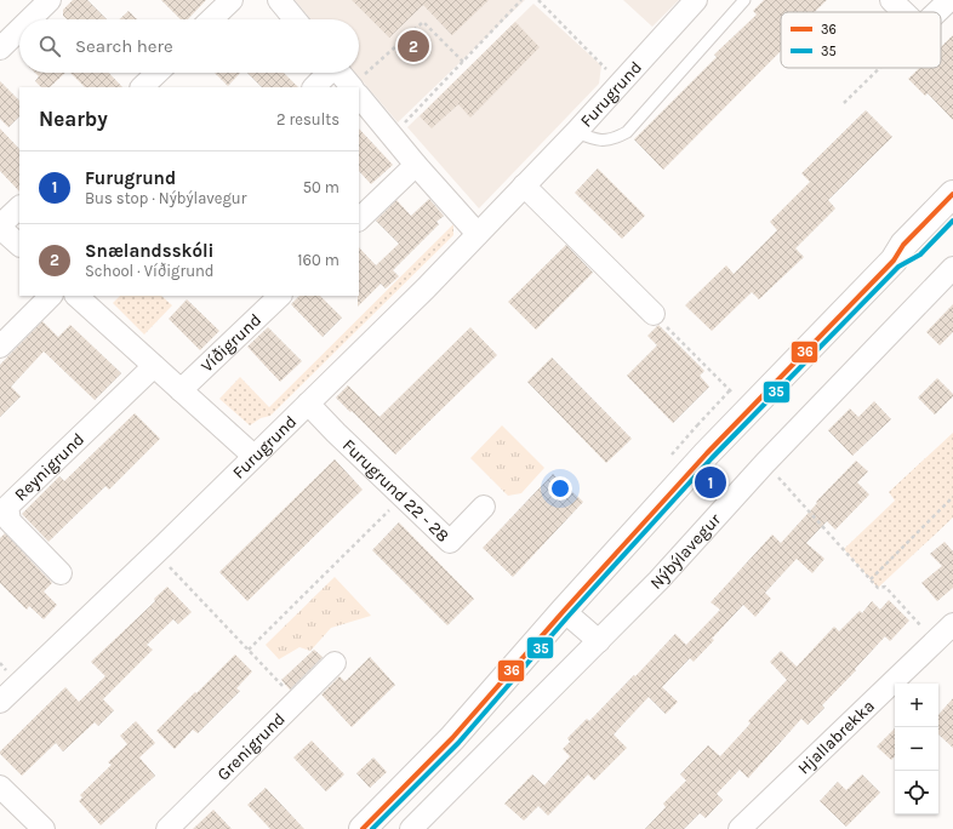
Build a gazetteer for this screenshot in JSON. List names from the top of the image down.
{
  "streets": {
    "street": [
      "Furugrund",
      "Víðigrund",
      "Reynigrund",
      "Furugrund 22 - 28",
      "Nýbýlavegur",
      "Hjallabrekka",
      "Grenigrund"
    ]
  },
  "crossings": [
    ["Furugrund", "Furugrund 22 - 28"]
  ],
  "lines": ["transit line 36", "transit line 35"],
  "legend": ["36", "35"],
  "page": {
    "search": "Search here",
    "pins": ["2", "1"],
    "heading": ["Nearby", "2 results"],
    "list": [
      {
        "mark": "1",
        "name": "Furugrund",
        "note": "Bus stop · Nýbýlavegur",
        "value": "50 m"
      },
      {
        "mark": "2",
        "name": "Snælandsskóli",
        "note": "School · Víðigrund",
        "value": "160 m"
      }
    ],
    "map_buttons": ["+", "−"]
  }
}
